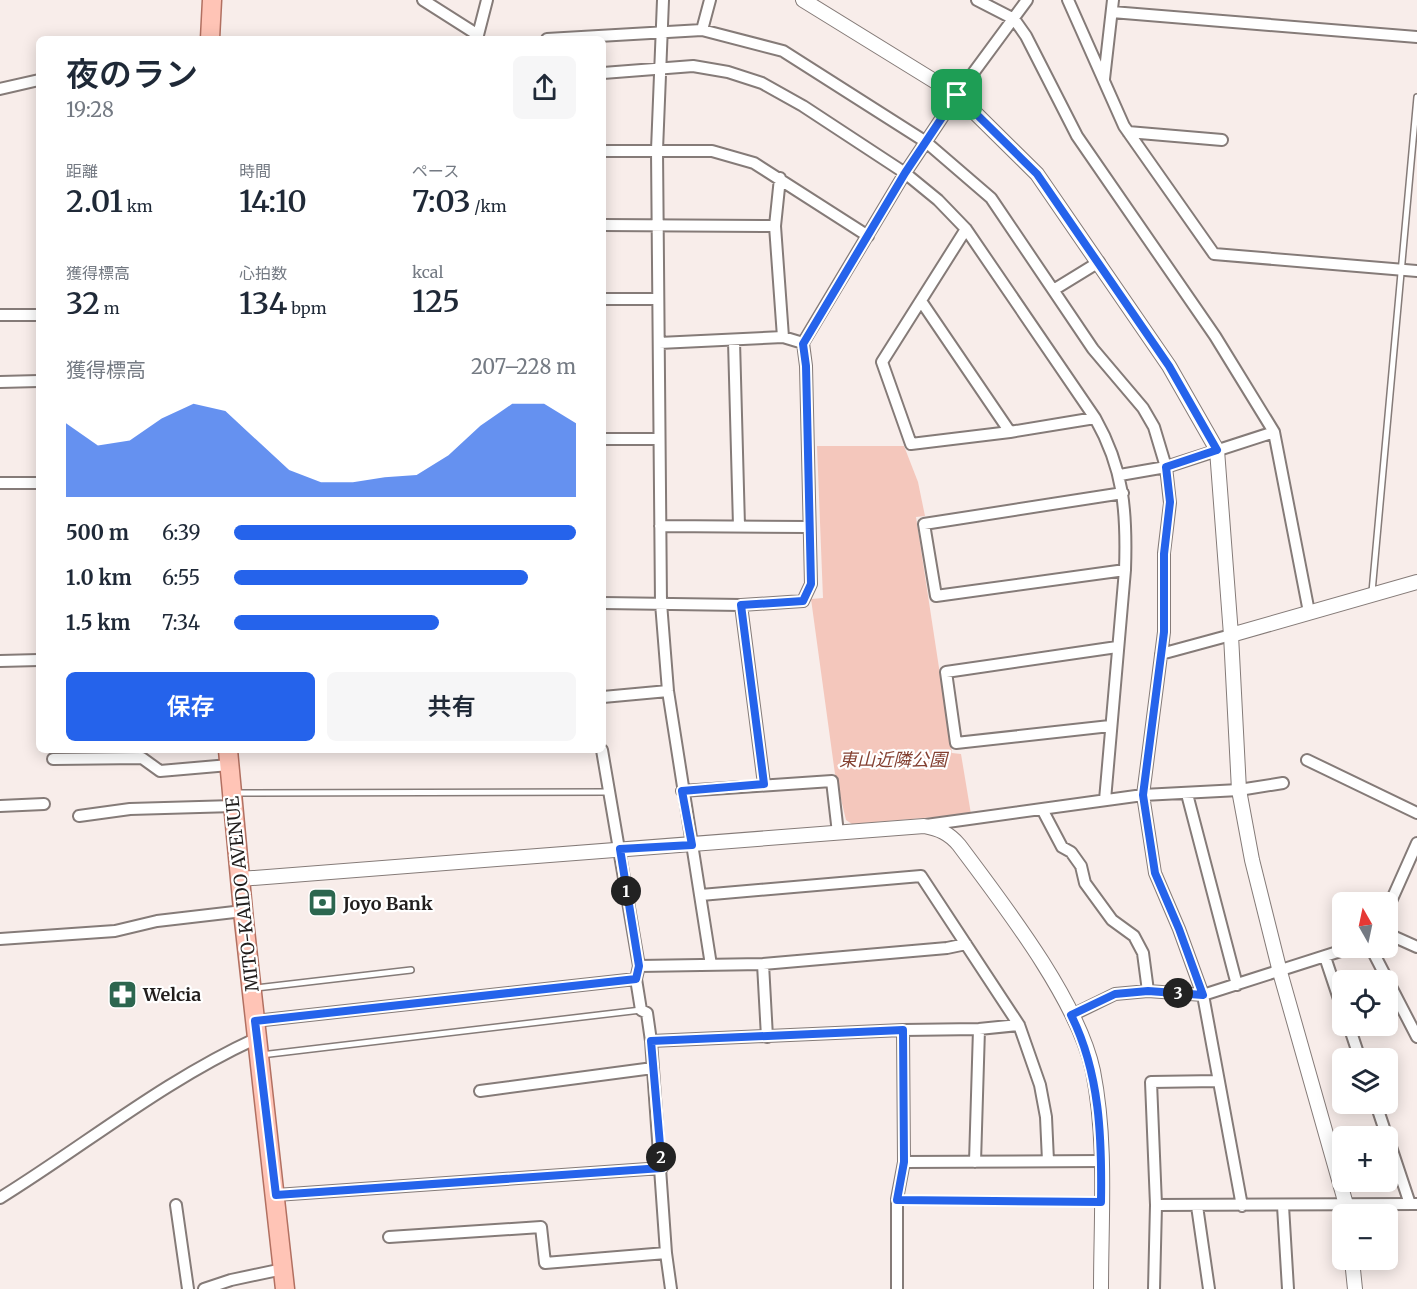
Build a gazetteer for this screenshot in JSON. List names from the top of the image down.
{
  "streets": {
    "main road": ["MITO-KAIDO AVENUE"]
  },
  "parks": ["東山近隣公園"],
  "places": {
    "bank": ["Joyo Bank"],
    "pharmacy": ["Welcia"]
  },
  "north": "top",
  "page": {
    "heading": ["夜のラン", "19:28"],
    "stats": [
      ["距離", "2.01 km"],
      ["時間", "14:10"],
      ["ペース", "7:03 /km"],
      ["獲得標高", "32 m"],
      ["心拍数", "134 bpm"],
      ["kcal", "125"]
    ],
    "chart": ["獲得標高", "207–228 m"],
    "list": [
      {
        "name": "500 m",
        "note": "6:39"
      },
      {
        "name": "1.0 km",
        "note": "6:55"
      },
      {
        "name": "1.5 km",
        "note": "7:34"
      }
    ],
    "buttons": ["保存", "共有"],
    "pins": ["1", "3", "2"],
    "map_buttons": ["+", "−"]
  }
}
